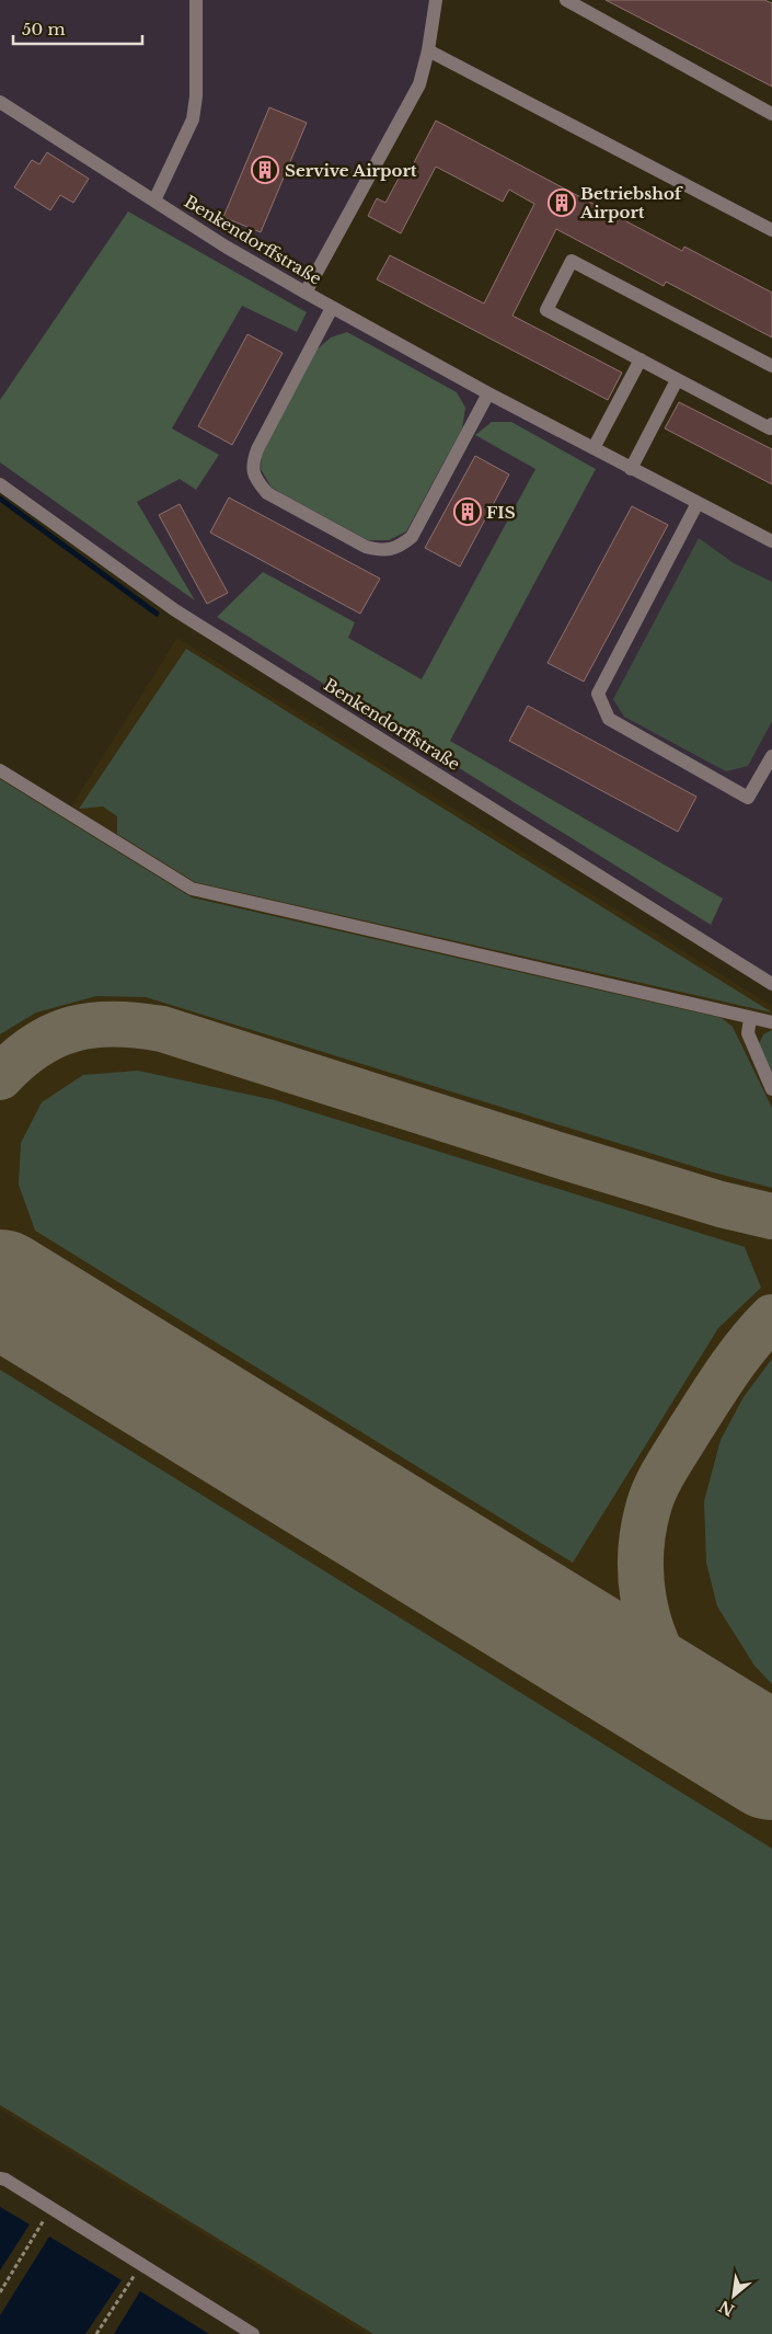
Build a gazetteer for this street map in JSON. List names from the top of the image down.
{
  "streets": {
    "street": ["Benkendorffstraße"]
  },
  "places": {
    "building": ["Servive Airport", "Betriebshof Airport", "FIS"]
  },
  "scale_bar": "50 m",
  "north": "bottom left"
}
